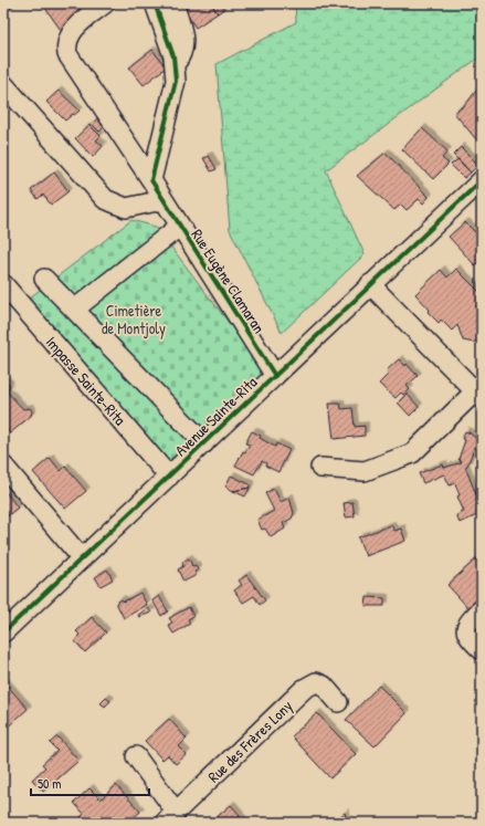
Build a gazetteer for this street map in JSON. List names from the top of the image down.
{
  "streets": {
    "street": [
      "Rue Eugène Clamaran",
      "Impasse Sainte-Rita",
      "Avenue Sainte-Rita",
      "Rue des Frères Lony"
    ]
  },
  "crossings": [
    ["Rue Eugène Clamaran", "Avenue Sainte-Rita"],
    ["Impasse Sainte-Rita", "Avenue Sainte-Rita"]
  ],
  "parks": ["Cimetière de Montjoly"],
  "scale_bar": "50 m"
}
